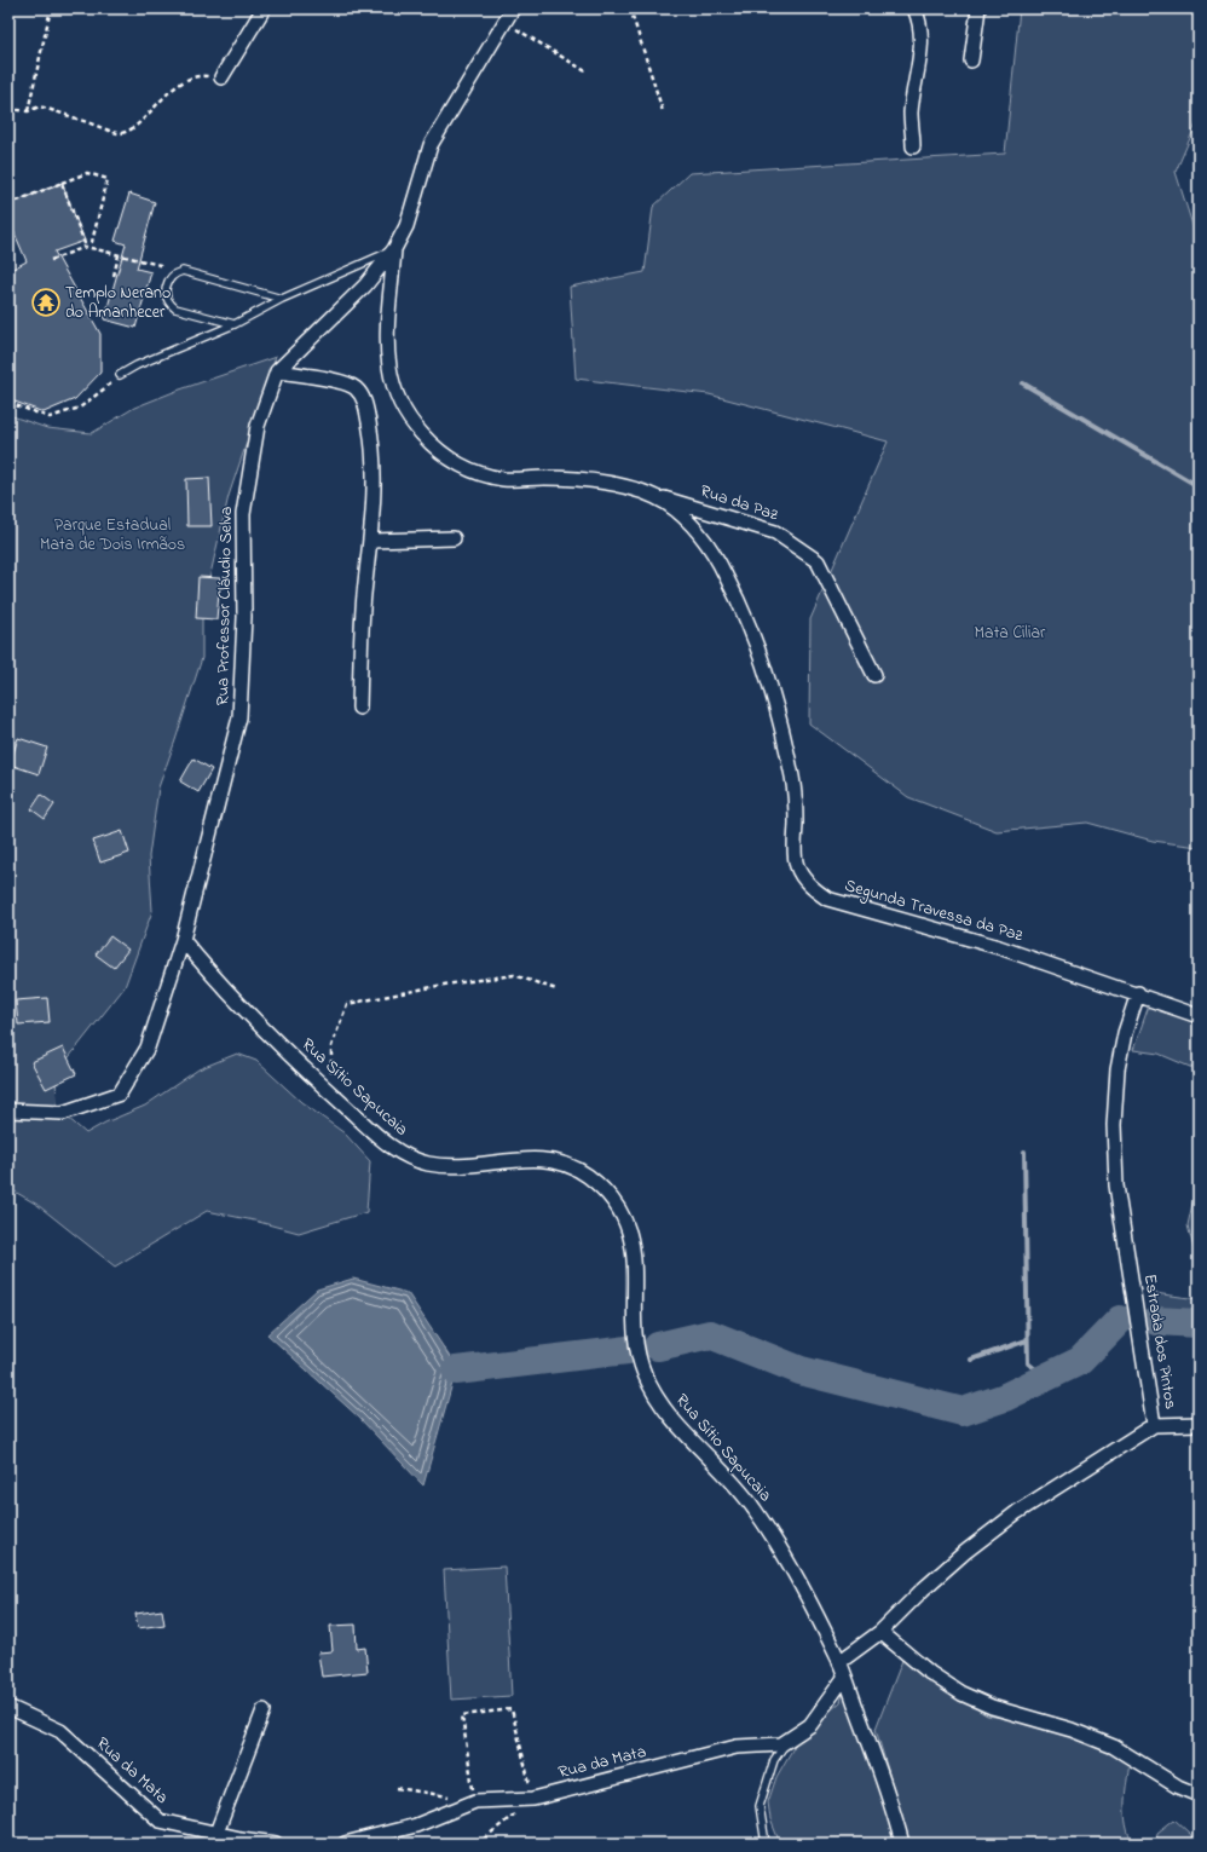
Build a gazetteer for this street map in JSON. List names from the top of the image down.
{
  "streets": {
    "street": [
      "Rua da Paz",
      "Rua Professor Cláudio Selva",
      "Segunda Travessa da Paz",
      "Rua Sítio Sapucaia",
      "Estrada dos Pintos",
      "Rua da Mata"
    ]
  },
  "crossings": [
    ["Rua da Paz", "Segunda Travessa da Paz"],
    ["Rua Professor Cláudio Selva", "Segunda Travessa da Paz"],
    ["Rua Professor Cláudio Selva", "Rua Sítio Sapucaia"],
    ["Segunda Travessa da Paz", "Estrada dos Pintos"],
    ["Rua Sítio Sapucaia", "Estrada dos Pintos"]
  ],
  "parks": ["Parque Estadual Mata de Dois Irmãos", "Mata Ciliar"],
  "places": {
    "temple": ["Templo Nerano do Amanhecer"]
  }
}
